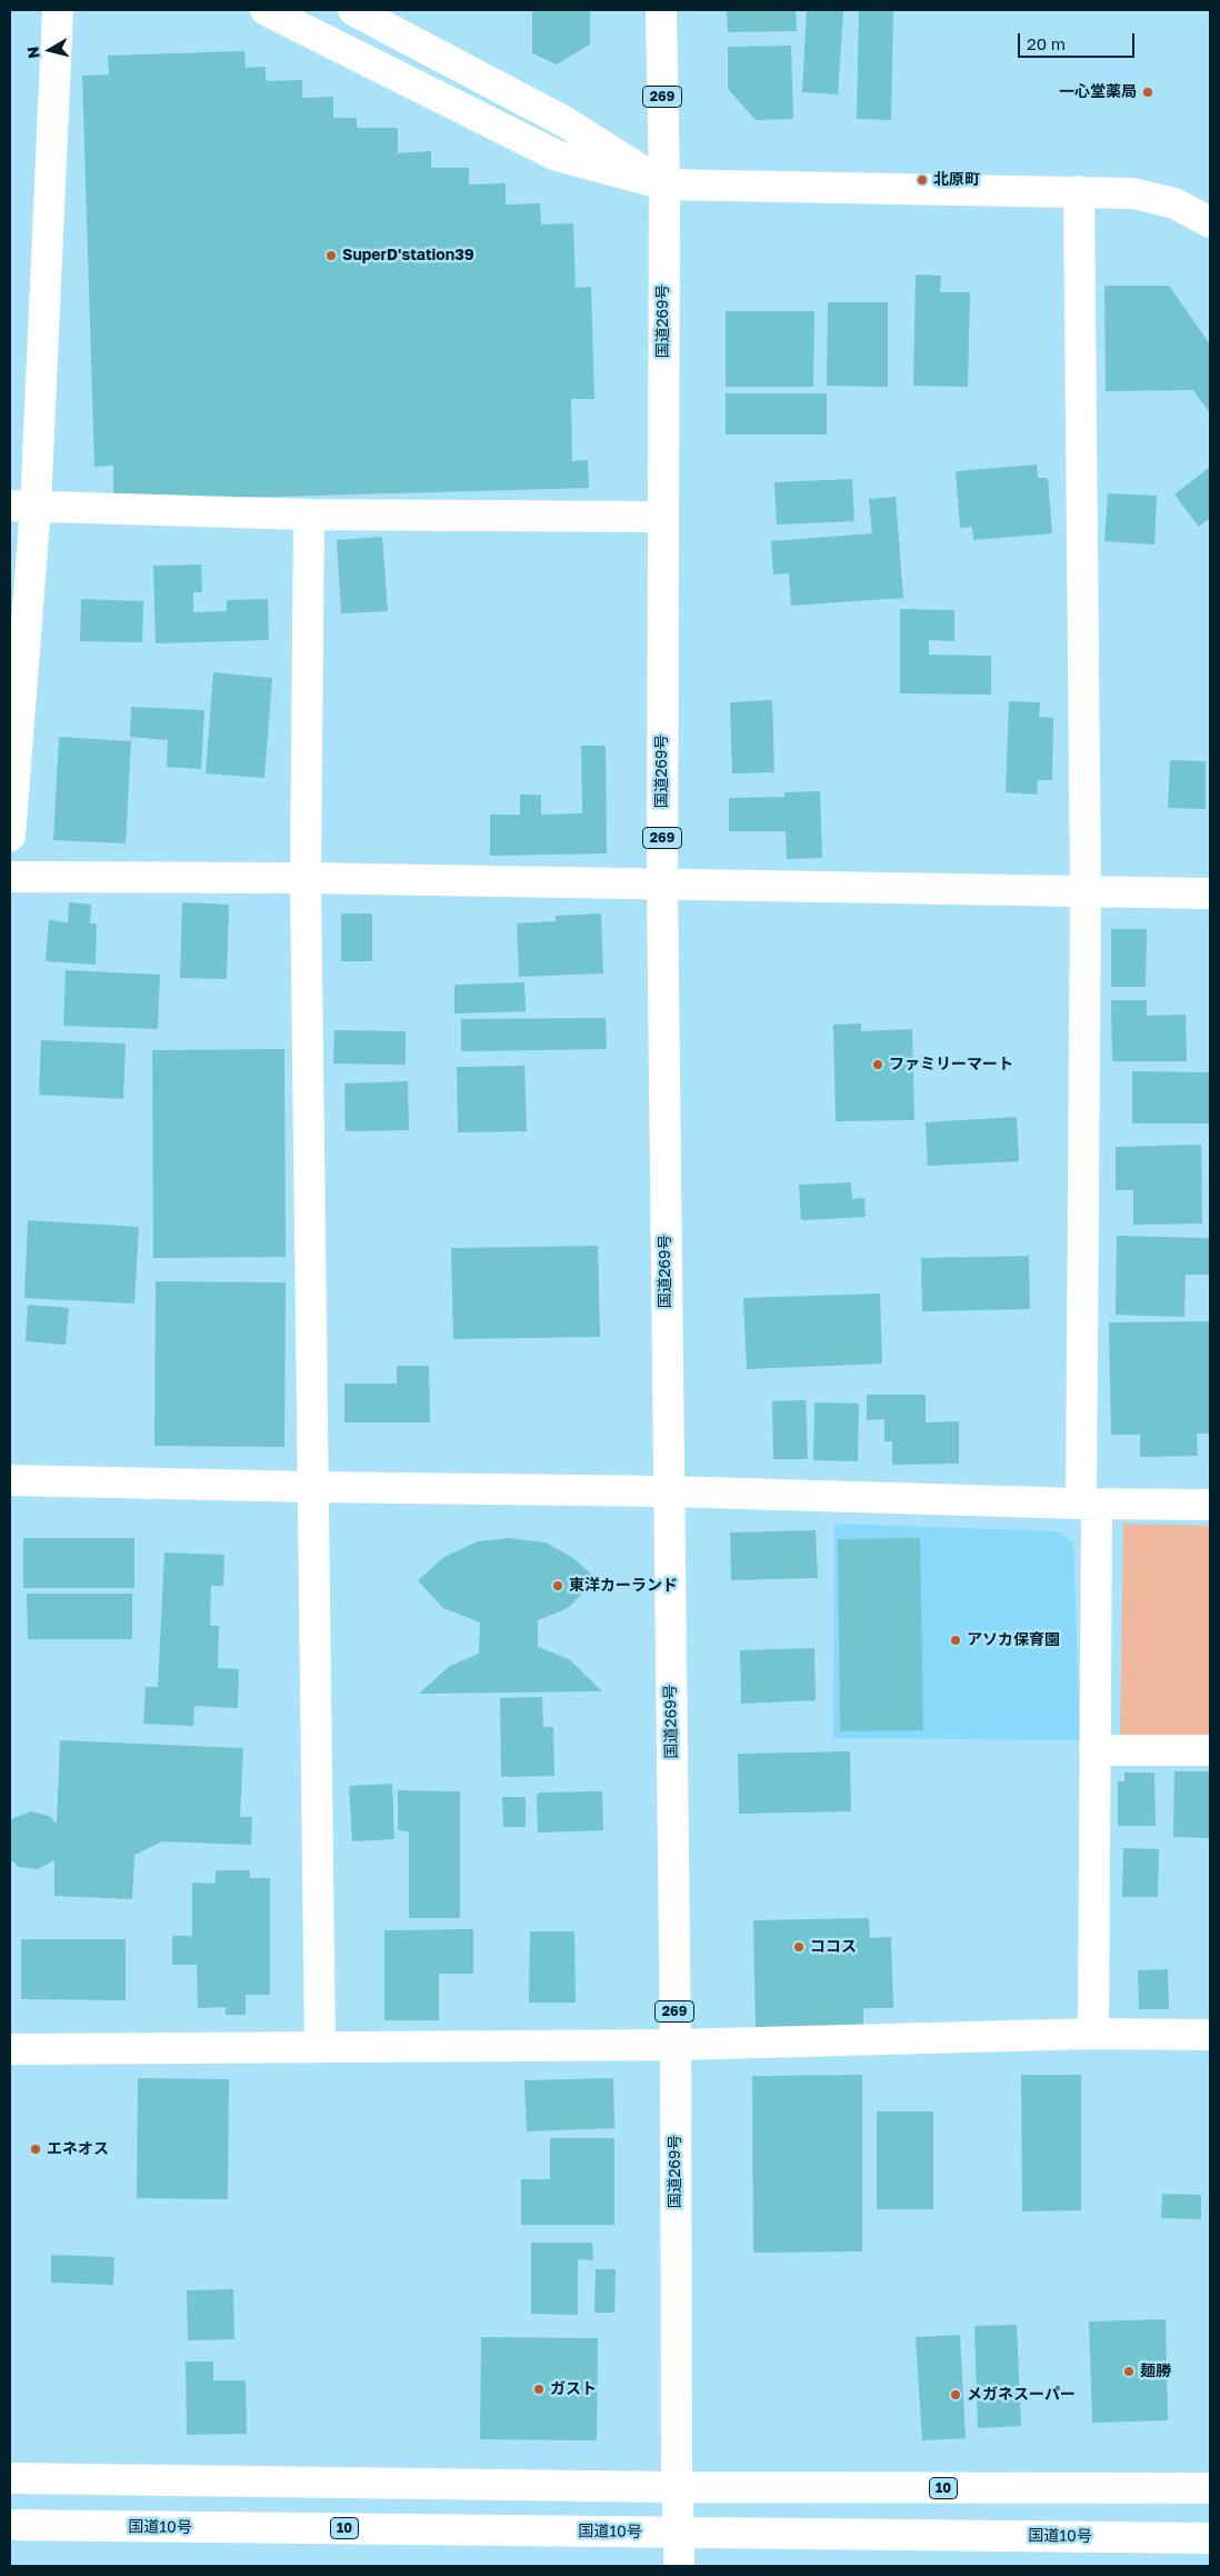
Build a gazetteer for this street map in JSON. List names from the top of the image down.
{
  "streets": {
    "main road": [
      "269",
      "国道269号",
      "10",
      "国道10号"
    ]
  },
  "crossings": [
    ["国道269号", "10"],
    ["国道269号", "国道10号"]
  ],
  "places": [
    "一心堂薬局",
    "北原町",
    "SuperD'station39",
    "ファミリーマート",
    "東洋カーランド",
    "アソカ保育園",
    "ココス",
    "エネオス",
    "麺勝",
    "ガスト",
    "メガネスーパー"
  ],
  "scale_bar": "20 m",
  "north": "left"
}
